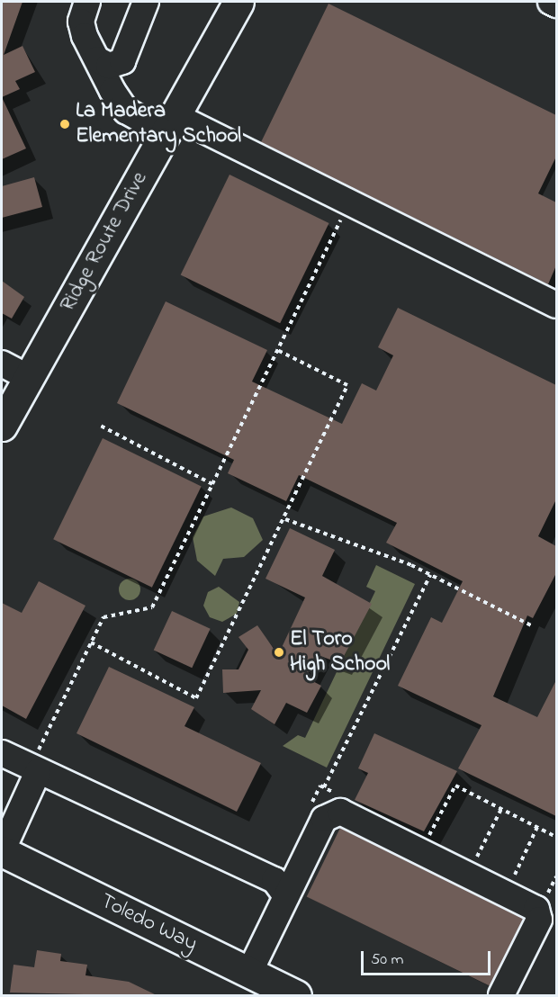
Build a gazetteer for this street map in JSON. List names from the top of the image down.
{
  "streets": {
    "main road": ["Ridge Route Drive", "Toledo Way"]
  },
  "places": ["La Madera Elementary School", "El Toro High School"],
  "scale_bar": "50 m"
}
